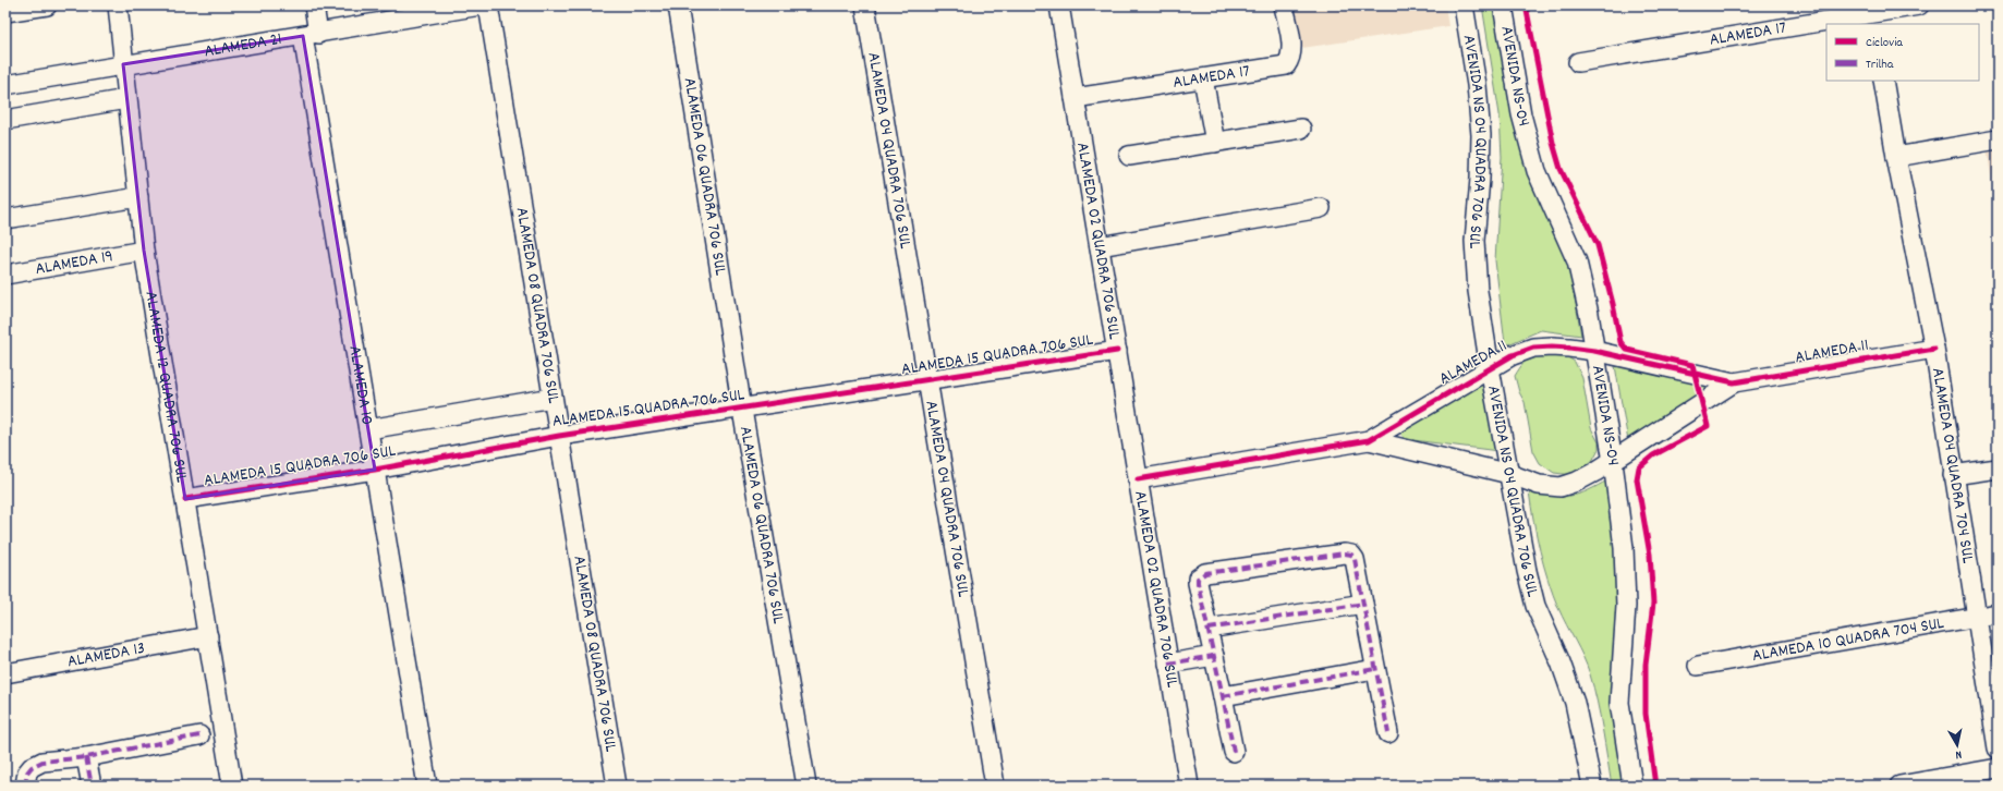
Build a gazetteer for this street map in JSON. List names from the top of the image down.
{
  "streets": {
    "street": [
      "ALAMEDA 17",
      "ALAMEDA 21",
      "AVENIDA NS-04",
      "AVENIDA NS 04 QUADRA 706 SUL",
      "ALAMEDA 04 QUADRA 706 SUL",
      "ALAMEDA 06 QUADRA 706 SUL",
      "ALAMEDA 02 QUADRA 706 SUL",
      "ALAMEDA 19",
      "ALAMEDA 08 QUADRA 706 SUL",
      "ALAMEDA 11",
      "ALAMEDA 15 QUADRA 706 SUL",
      "ALAMEDA 10",
      "ALAMEDA 12 QUADRA 706 SUL",
      "ALAMEDA 04 QUADRA 704 SUL",
      "ALAMEDA 10 QUADRA 704 SUL",
      "ALAMEDA 13"
    ]
  },
  "crossings": [
    ["ALAMEDA 17", "ALAMEDA 02 QUADRA 706 SUL"],
    ["ALAMEDA 21", "ALAMEDA 10"],
    ["ALAMEDA 21", "ALAMEDA 12 QUADRA 706 SUL"],
    ["AVENIDA NS-04", "AVENIDA NS 04 QUADRA 706 SUL"],
    ["AVENIDA NS-04", "ALAMEDA 11"],
    ["AVENIDA NS 04 QUADRA 706 SUL", "ALAMEDA 11"],
    ["ALAMEDA 04 QUADRA 706 SUL", "ALAMEDA 15 QUADRA 706 SUL"],
    ["ALAMEDA 06 QUADRA 706 SUL", "ALAMEDA 15 QUADRA 706 SUL"],
    ["ALAMEDA 02 QUADRA 706 SUL", "ALAMEDA 11"],
    ["ALAMEDA 02 QUADRA 706 SUL", "ALAMEDA 15 QUADRA 706 SUL"],
    ["ALAMEDA 19", "ALAMEDA 12 QUADRA 706 SUL"],
    ["ALAMEDA 08 QUADRA 706 SUL", "ALAMEDA 15 QUADRA 706 SUL"],
    ["ALAMEDA 11", "ALAMEDA 04 QUADRA 704 SUL"],
    ["ALAMEDA 15 QUADRA 706 SUL", "ALAMEDA 10"],
    ["ALAMEDA 15 QUADRA 706 SUL", "ALAMEDA 12 QUADRA 706 SUL"],
    ["ALAMEDA 12 QUADRA 706 SUL", "ALAMEDA 13"],
    ["ALAMEDA 04 QUADRA 704 SUL", "ALAMEDA 10 QUADRA 704 SUL"]
  ],
  "legend": ["Ciclovia", "Trilha"],
  "north": "bottom"
}
